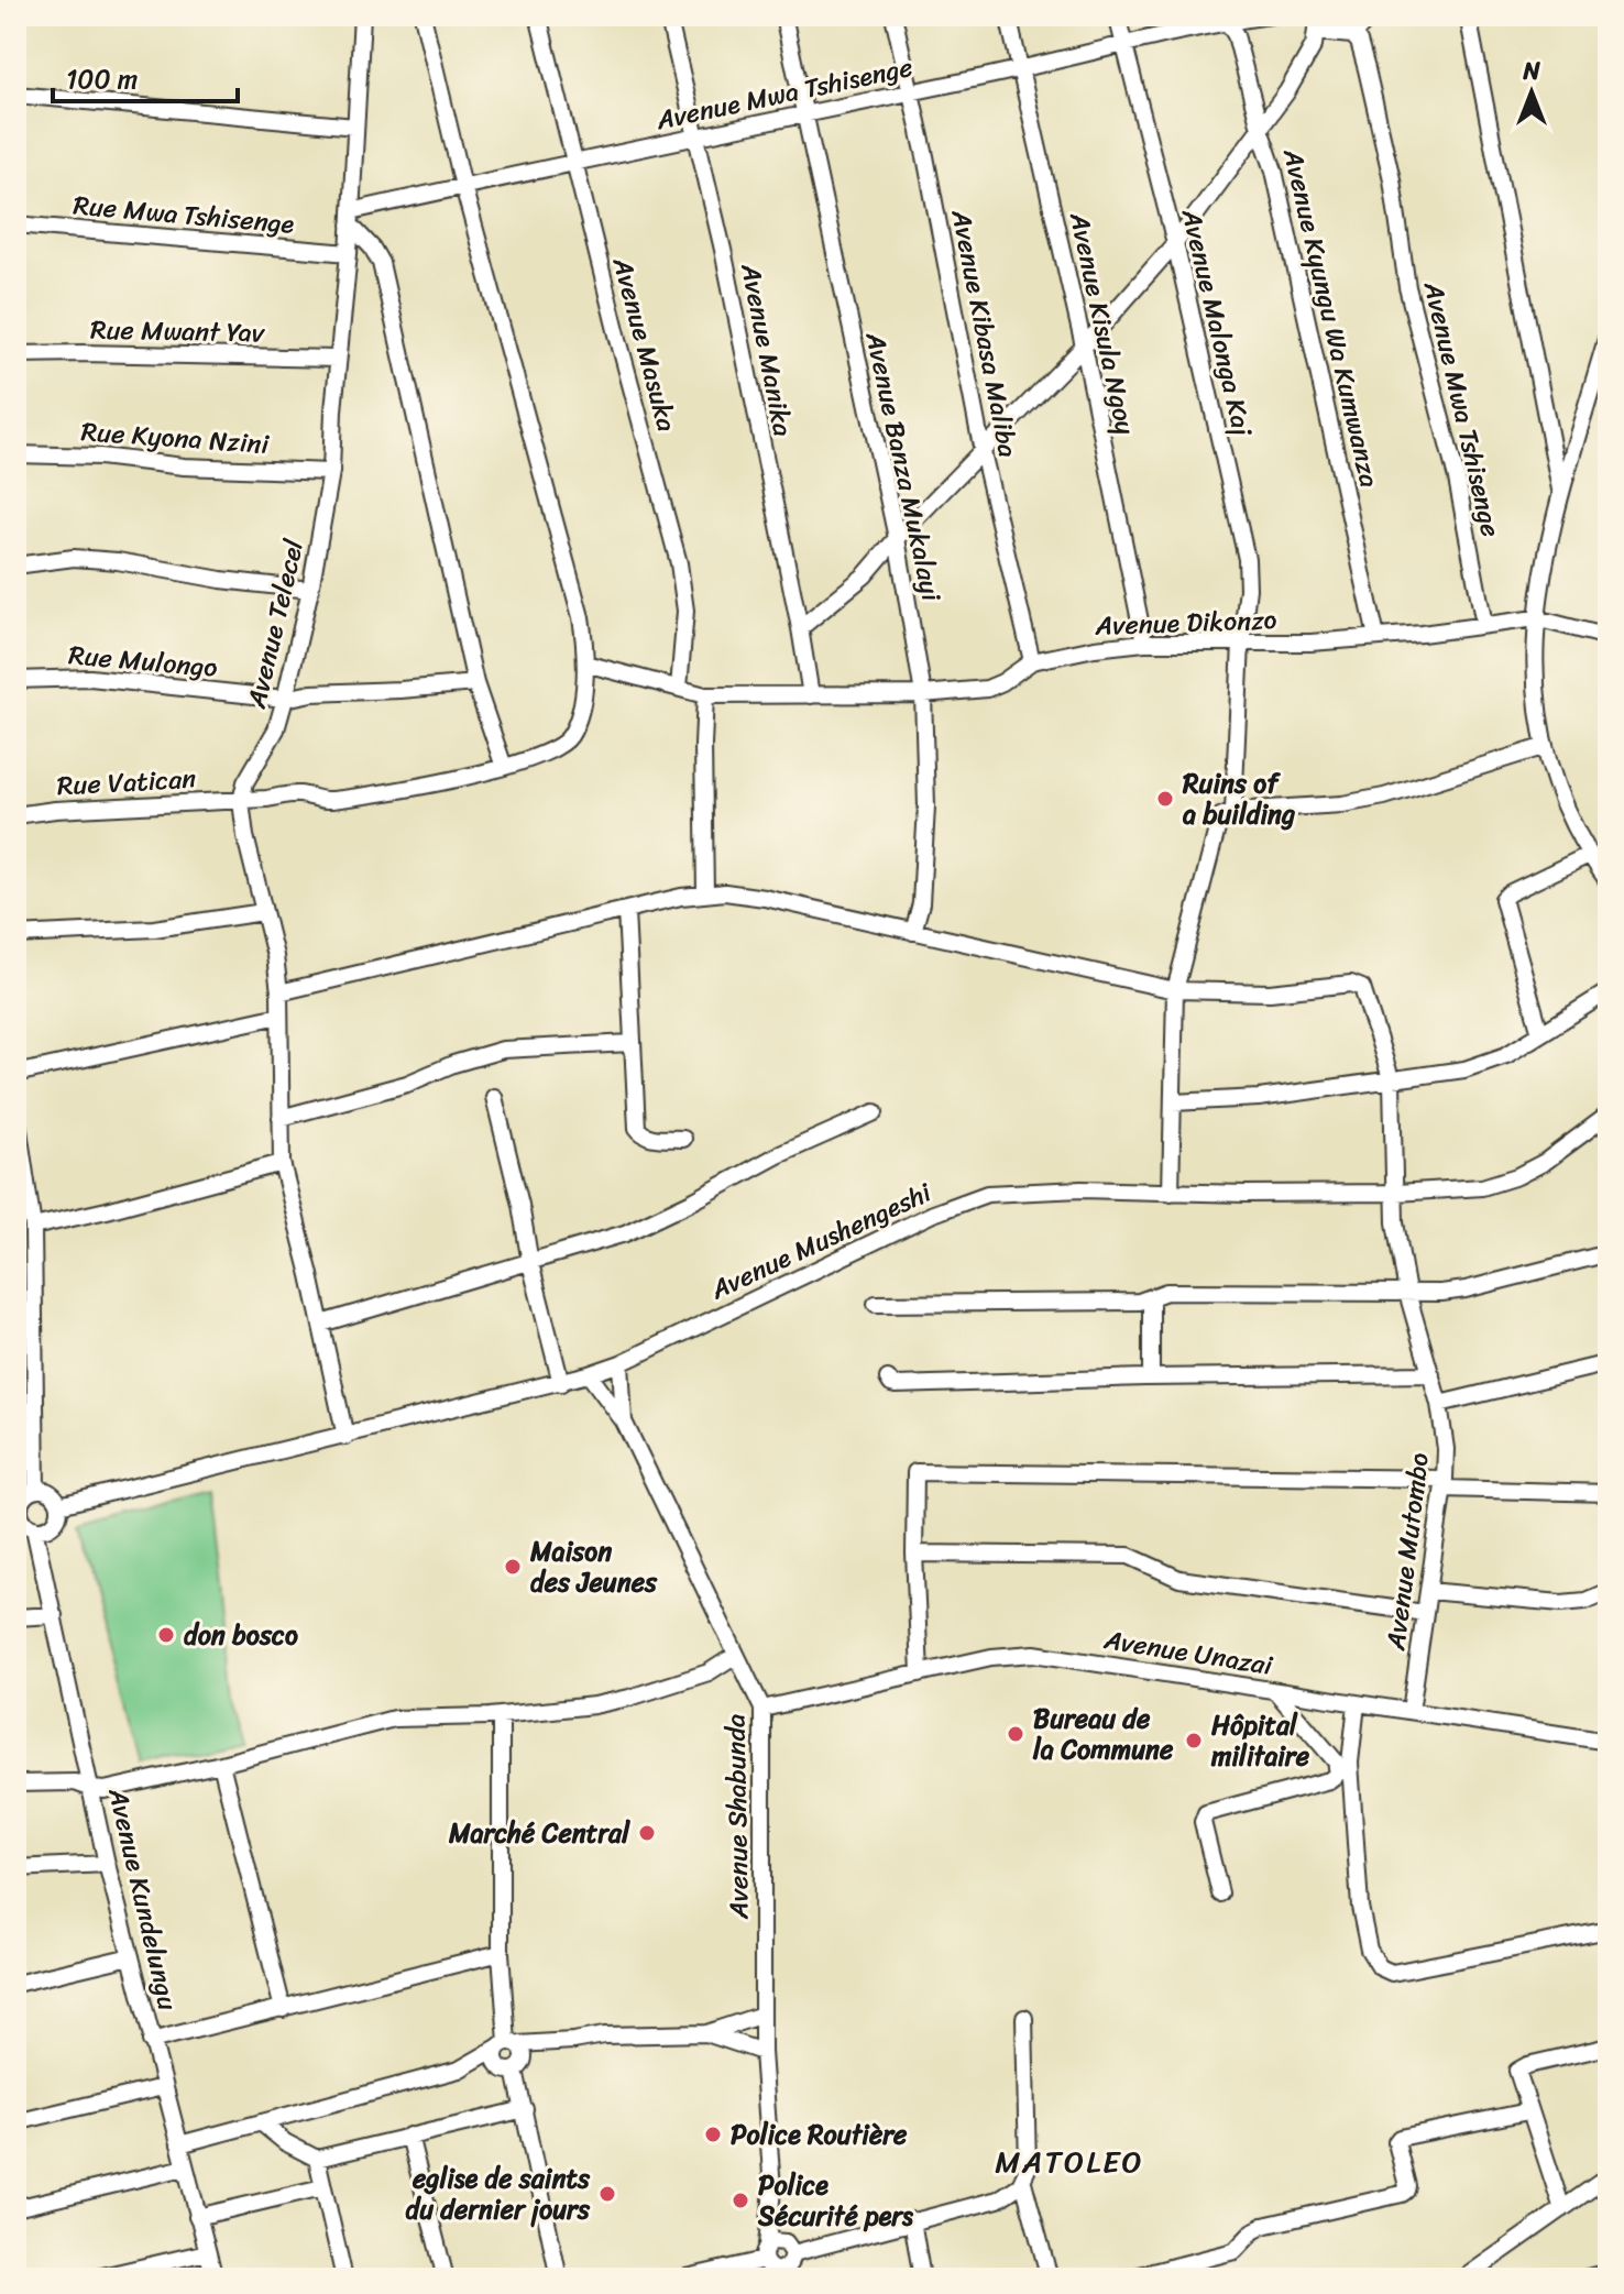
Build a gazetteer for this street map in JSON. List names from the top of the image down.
{
  "streets": {
    "street": [
      "Avenue Mwa Tshisenge",
      "Rue Mwa Tshisenge",
      "Avenue Kyungu Wa Kumwanza",
      "Avenue Malonga Kaj",
      "Avenue Kisula Ngoy",
      "Rue Mwant Yav",
      "Avenue Kibasa Maliba",
      "Avenue Masuka",
      "Avenue Manika",
      "Rue Kyona Nzini",
      "Avenue Banza Mukalayi",
      "Avenue Dikonzo",
      "Avenue Telecel",
      "Rue Mulongo",
      "Rue Vatican",
      "Avenue Mushengeshi",
      "Avenue Mutombo",
      "Avenue Unazai",
      "Avenue Shabunda",
      "Avenue Kundelungu"
    ]
  },
  "crossings": [
    ["Avenue Mwa Tshisenge", "Avenue Kyungu Wa Kumwanza"],
    ["Avenue Mwa Tshisenge", "Avenue Malonga Kaj"],
    ["Avenue Mwa Tshisenge", "Avenue Kisula Ngoy"],
    ["Avenue Mwa Tshisenge", "Avenue Kibasa Maliba"],
    ["Avenue Mwa Tshisenge", "Avenue Masuka"],
    ["Avenue Mwa Tshisenge", "Avenue Manika"],
    ["Avenue Mwa Tshisenge", "Avenue Banza Mukalayi"],
    ["Avenue Mwa Tshisenge", "Avenue Dikonzo"],
    ["Avenue Mwa Tshisenge", "Avenue Telecel"],
    ["Rue Mwa Tshisenge", "Avenue Telecel"],
    ["Avenue Kyungu Wa Kumwanza", "Avenue Dikonzo"],
    ["Avenue Malonga Kaj", "Avenue Dikonzo"],
    ["Avenue Kisula Ngoy", "Avenue Dikonzo"],
    ["Rue Mwant Yav", "Avenue Telecel"],
    ["Avenue Kibasa Maliba", "Avenue Dikonzo"],
    ["Avenue Masuka", "Avenue Dikonzo"],
    ["Avenue Manika", "Avenue Dikonzo"],
    ["Rue Kyona Nzini", "Avenue Telecel"],
    ["Avenue Banza Mukalayi", "Avenue Dikonzo"],
    ["Avenue Dikonzo", "Rue Vatican"],
    ["Avenue Telecel", "Rue Mulongo"],
    ["Avenue Telecel", "Rue Vatican"],
    ["Avenue Mushengeshi", "Avenue Mutombo"],
    ["Avenue Mushengeshi", "Avenue Kundelungu"],
    ["Avenue Mutombo", "Avenue Unazai"],
    ["Avenue Unazai", "Avenue Shabunda"]
  ],
  "districts": ["MATOLEO"],
  "places": [
    "Ruins of a building",
    "Maison des Jeunes",
    "don bosco",
    "Bureau de la Commune",
    "Hôpital militaire",
    "Marché Central",
    "Police Routière",
    "eglise de saints du dernier jours",
    "Police Sécurité pers"
  ],
  "scale_bar": "100 m",
  "north": "top"
}
